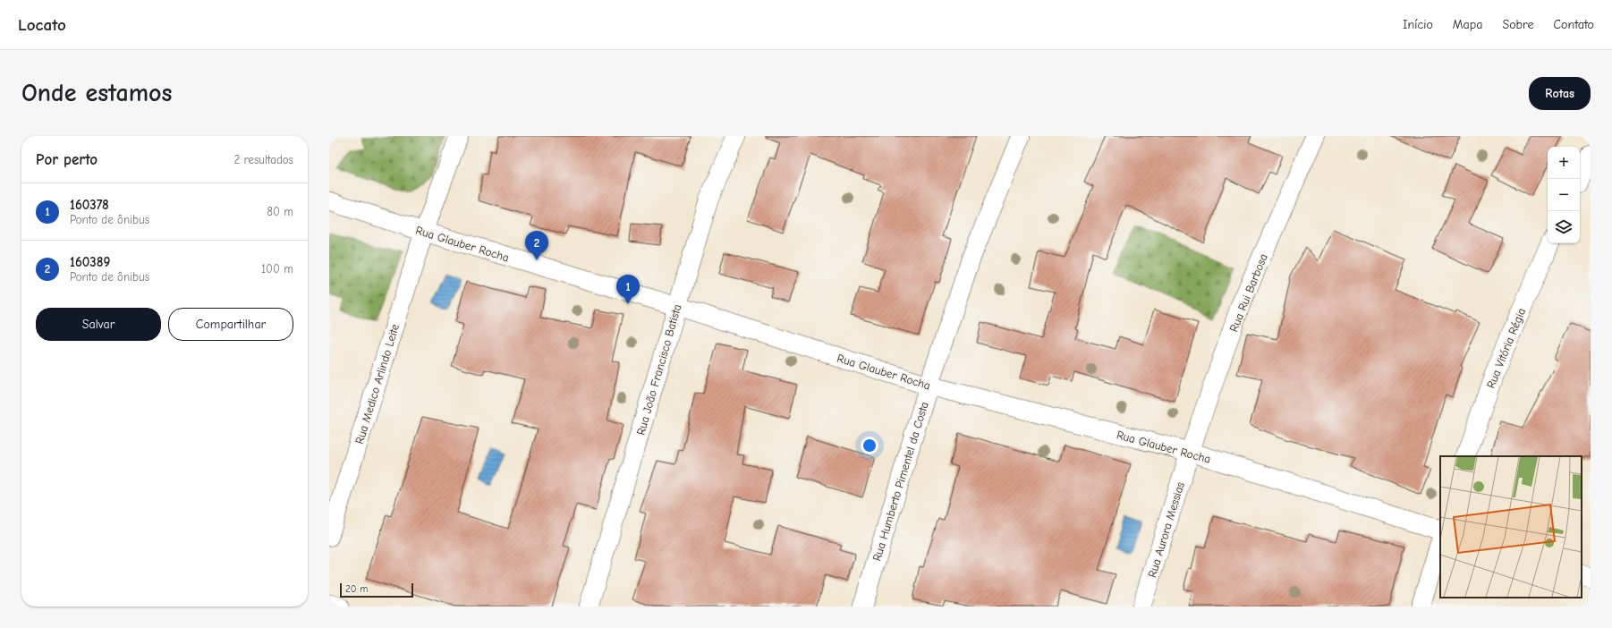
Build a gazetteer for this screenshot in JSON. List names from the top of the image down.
{
  "streets": {
    "street": [
      "Rua Glauber Rocha",
      "Rua Rui Barbosa",
      "Rua Vitória Régia",
      "Rua João Francisco Batista",
      "Rua Medico Arlindo Leite",
      "Rua Humberto Pimentel da Costa",
      "Rua Aurora Messias"
    ]
  },
  "crossings": [
    ["Rua Glauber Rocha", "Rua Rui Barbosa"],
    ["Rua Glauber Rocha", "Rua João Francisco Batista"],
    ["Rua Glauber Rocha", "Rua Medico Arlindo Leite"],
    ["Rua Glauber Rocha", "Rua Humberto Pimentel da Costa"],
    ["Rua Glauber Rocha", "Rua Aurora Messias"],
    ["Rua Rui Barbosa", "Rua Aurora Messias"]
  ],
  "scale_bar": "20 m",
  "page": {
    "header": "Locato",
    "nav": [
      "Início",
      "Mapa",
      "Sobre",
      "Contato"
    ],
    "buttons": [
      "Rotas",
      ["Salvar", "Compartilhar"]
    ],
    "title": "Onde estamos",
    "heading": ["Por perto", "2 resultados"],
    "map_buttons": ["+", "−"],
    "list": [
      {
        "mark": "1",
        "name": "160378",
        "note": "Ponto de ônibus",
        "value": "80 m"
      },
      {
        "mark": "2",
        "name": "160389",
        "note": "Ponto de ônibus",
        "value": "100 m"
      }
    ],
    "pins": ["2", "1"],
    "scale": "20 m"
  }
}
